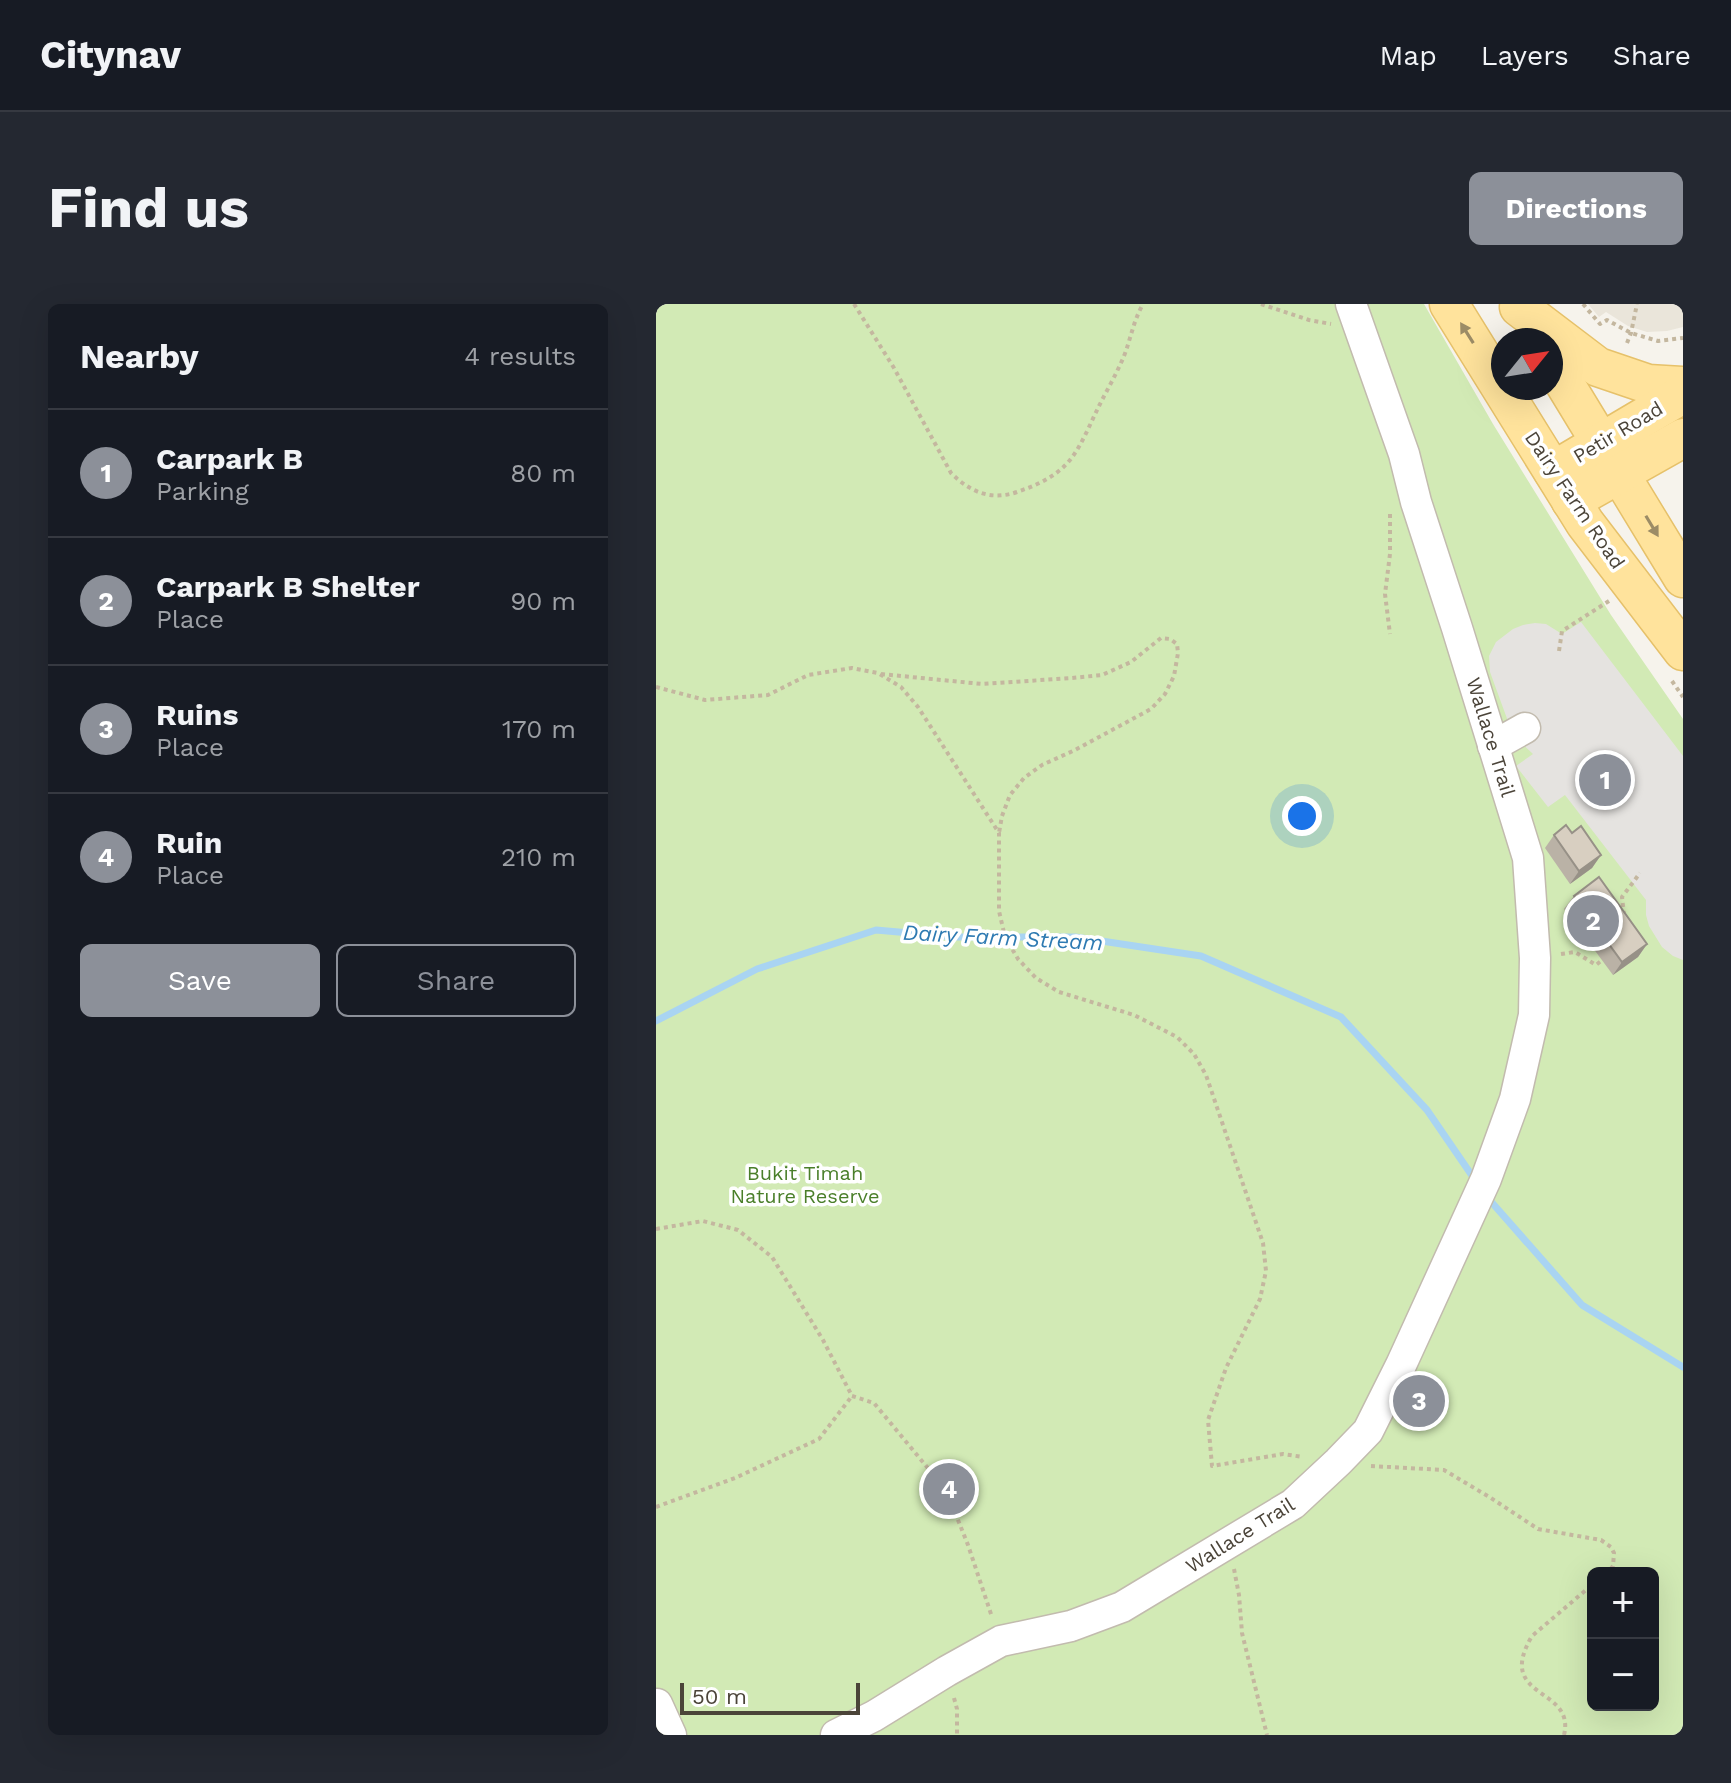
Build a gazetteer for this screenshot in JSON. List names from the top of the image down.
{
  "streets": {
    "main road": ["Petir Road", "Dairy Farm Road"],
    "lane": ["Wallace Trail"]
  },
  "crossings": [
    ["Petir Road", "Dairy Farm Road"]
  ],
  "water": ["Dairy Farm Stream"],
  "parks": ["Bukit Timah Nature Reserve"],
  "scale_bar": "50 m",
  "north": "top right",
  "page": {
    "header": "Citynav",
    "nav": ["Map", "Layers", "Share"],
    "buttons": [
      "Directions",
      ["Save", "Share"]
    ],
    "title": "Find us",
    "heading": ["Nearby", "4 results"],
    "list": [
      {
        "mark": "1",
        "name": "Carpark B",
        "note": "Parking",
        "value": "80 m"
      },
      {
        "mark": "2",
        "name": "Carpark B Shelter",
        "note": "Place",
        "value": "90 m"
      },
      {
        "mark": "3",
        "name": "Ruins",
        "note": "Place",
        "value": "170 m"
      },
      {
        "mark": "4",
        "name": "Ruin",
        "note": "Place",
        "value": "210 m"
      }
    ],
    "pins": [
      "1",
      "2",
      "3",
      "4"
    ],
    "map_buttons": ["+", "−"],
    "scale": "50 m"
  }
}
